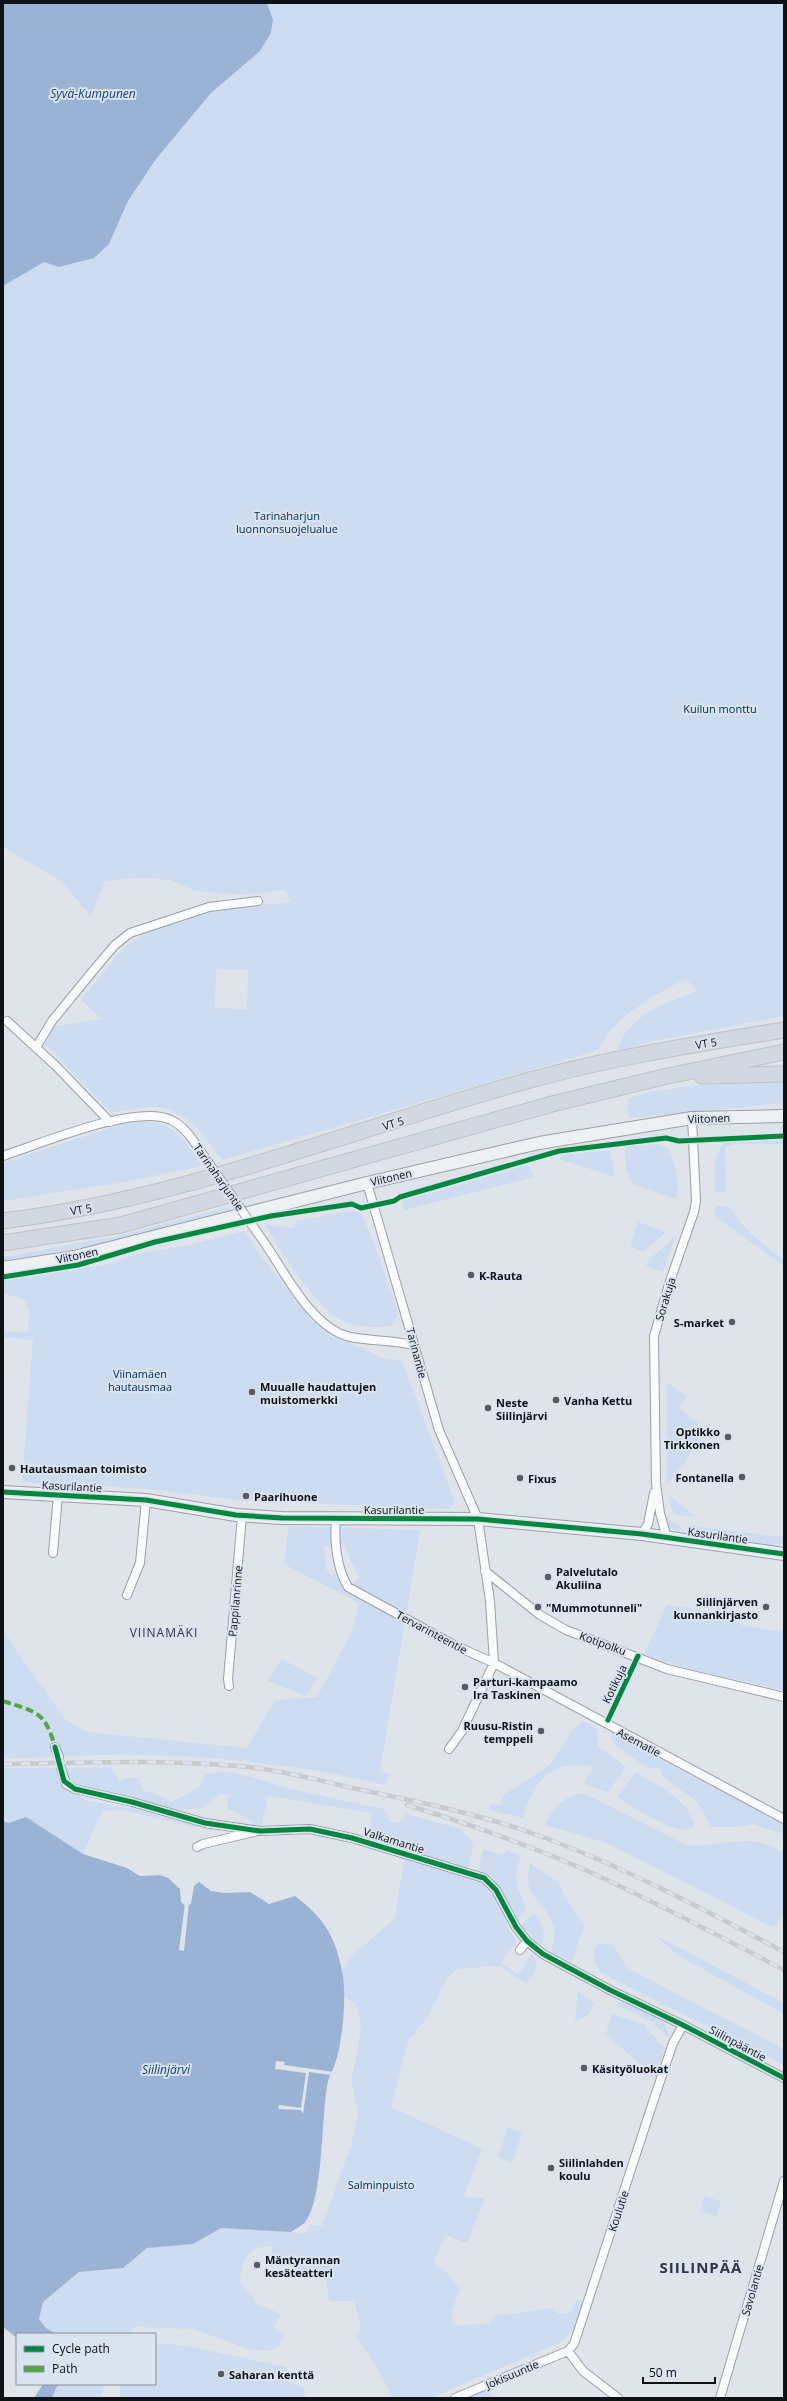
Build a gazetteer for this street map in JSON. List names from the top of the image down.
{
  "streets": {
    "highway": ["VT 5"],
    "main road": ["Viitonen", "Kasurilantie"],
    "street": [
      "Tarinaharjuntie",
      "Sorakuja",
      "Tarinantie",
      "Pappilanrinne",
      "Tervarinteentie",
      "Kotipolku",
      "Asematie",
      "Valkamantie",
      "Siilinpääntie",
      "Koulutie",
      "Savolantie",
      "Jokisuuntie"
    ],
    "cycle path": ["Kotikuja"]
  },
  "crossings": [
    ["Viitonen", "Sorakuja"],
    ["Viitonen", "Tarinantie"],
    ["Tarinaharjuntie", "Tarinantie"],
    ["Sorakuja", "Kasurilantie"],
    ["Tarinantie", "Kasurilantie"],
    ["Tarinantie", "Tervarinteentie"],
    ["Tarinantie", "Kotipolku"],
    ["Tarinantie", "Asematie"],
    ["Kasurilantie", "Pappilanrinne"],
    ["Kasurilantie", "Tervarinteentie"],
    ["Tervarinteentie", "Asematie"],
    ["Valkamantie", "Siilinpääntie"],
    ["Valkamantie", "Koulutie"],
    ["Siilinpääntie", "Koulutie"],
    ["Koulutie", "Jokisuuntie"]
  ],
  "districts": ["VIINAMÄKI", "SIILINPÄÄ"],
  "water": ["Syvä-Kumpunen", "Siilinjärvi"],
  "parks": [
    "Tarinaharjun luonnonsuojelualue",
    "Kuilun monttu",
    "Viinamäen hautausmaa",
    "Salminpuisto"
  ],
  "places": [
    "K-Rauta",
    "S-market",
    "Muualle haudattujen muistomerkki",
    "Vanha Kettu",
    "Neste Siilinjärvi",
    "Optikko Tirkkonen",
    "Hautausmaan toimisto",
    "Fontanella",
    "Fixus",
    "Paarihuone",
    "Palvelutalo Akuliina",
    "\"Mummotunneli\"",
    "Siilinjärven kunnankirjasto",
    "Parturi-kampaamo Ira Taskinen",
    "Ruusu-Ristin temppeli",
    "Käsityöluokat",
    "Siilinlahden koulu",
    "Mäntyrannan kesäteatteri",
    "Saharan kenttä"
  ],
  "legend": ["Cycle path", "Path"],
  "scale_bar": "50 m"
}
